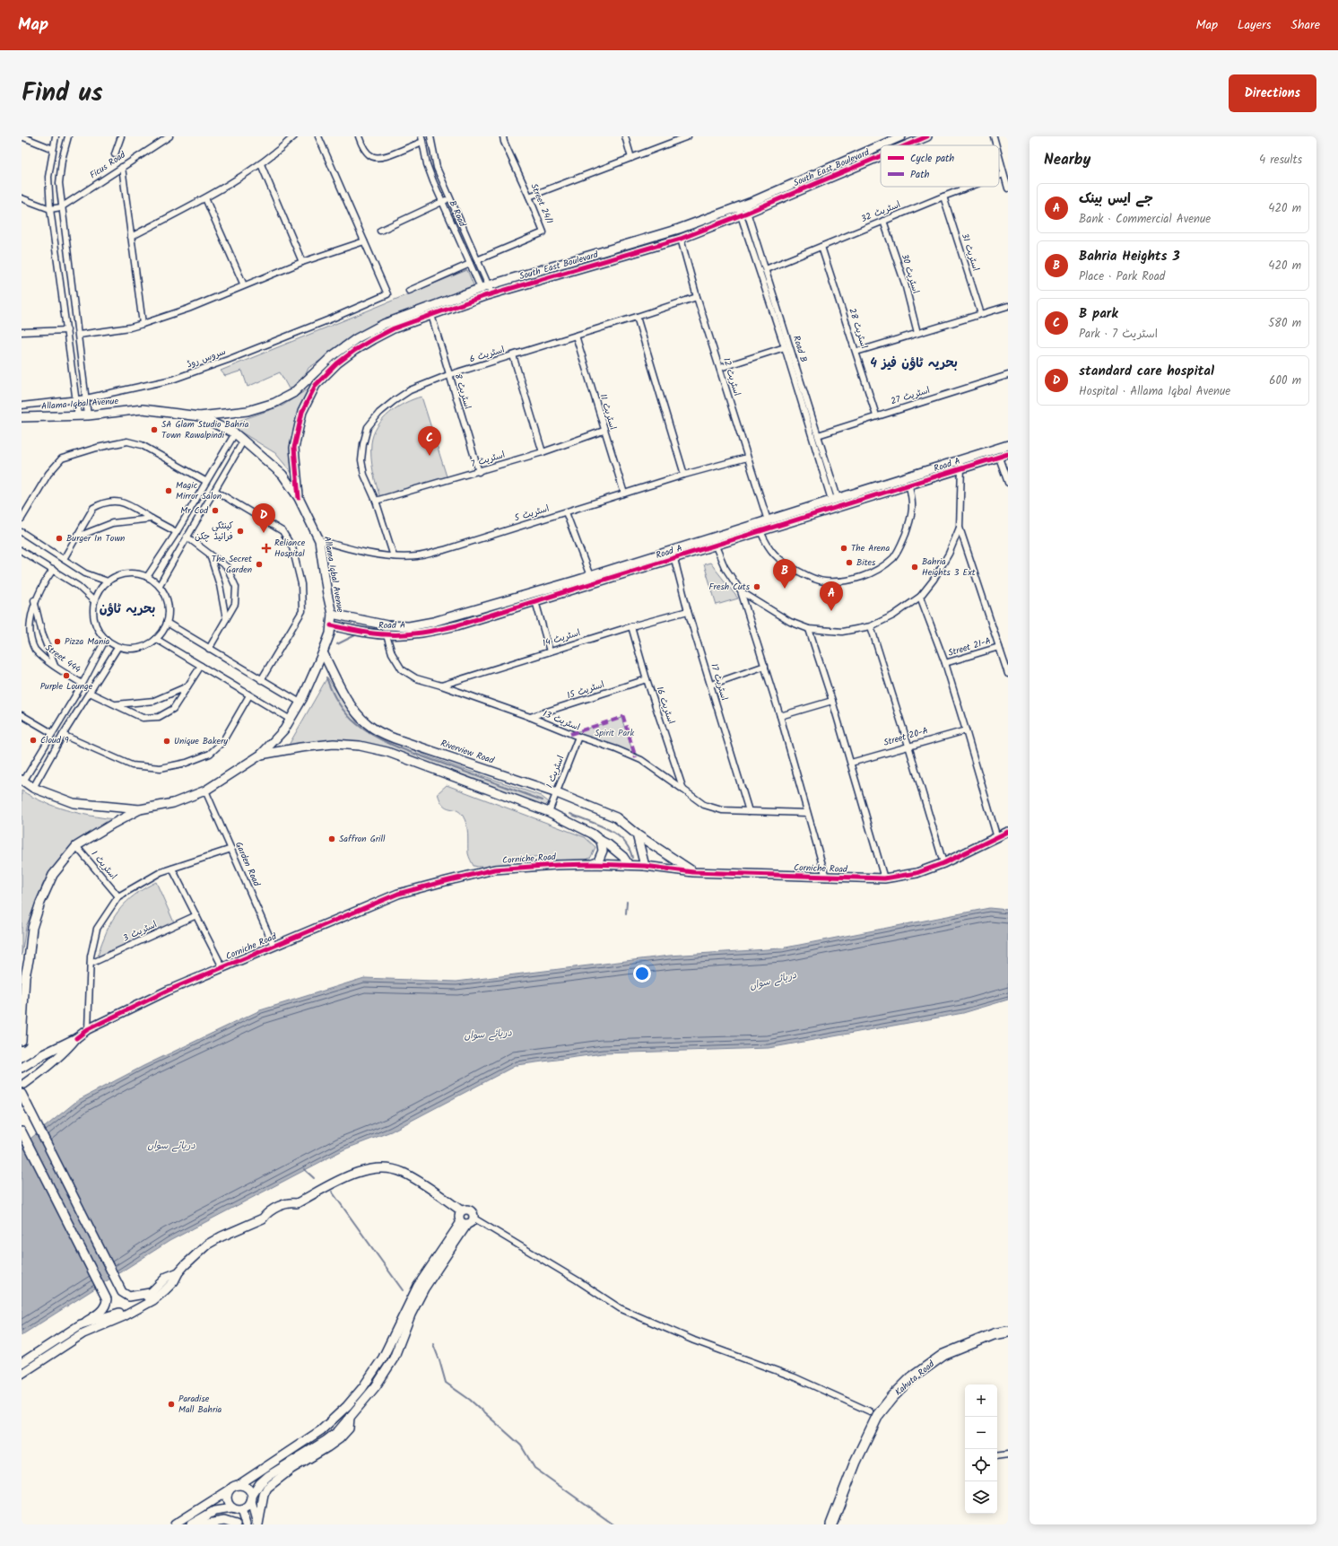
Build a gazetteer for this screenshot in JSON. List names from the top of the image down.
{
  "streets": {
    "highway": ["Kahuta Road"],
    "street": [
      "Ficus Road",
      "South East Boulevard",
      "Street 24/1",
      "اسٹریٹ 32",
      "B Road",
      "اسٹریٹ 31",
      "اسٹریٹ 30",
      "اسٹریٹ 28",
      "Road B",
      "اسٹریٹ 6",
      "سروس روڈ",
      "اسٹریٹ 12",
      "اسٹریٹ 8",
      "اسٹریٹ 27",
      "Allama Iqbal Avenue",
      "اسٹریٹ 11",
      "اسٹریٹ 7",
      "Road A",
      "اسٹریٹ 5",
      "اسٹریٹ 14",
      "Street 21-A",
      "Street 444",
      "اسٹریٹ 17",
      "اسٹریٹ 15",
      "اسٹریٹ 16",
      "اسٹریٹ 13",
      "Street 20-A",
      "Riverview Road",
      "اسٹریٹ 1",
      "Corniche Road",
      "Garden Road",
      "اسٹریٹ 3"
    ]
  },
  "crossings": [
    ["South East Boulevard", "B Road"],
    ["South East Boulevard", "Road B"],
    ["South East Boulevard", "اسٹریٹ 12"],
    ["South East Boulevard", "اسٹریٹ 8"],
    ["South East Boulevard", "Allama Iqbal Avenue"],
    ["Street 24/1", "B Road"],
    ["اسٹریٹ 32", "اسٹریٹ 31"],
    ["اسٹریٹ 32", "اسٹریٹ 30"],
    ["اسٹریٹ 32", "اسٹریٹ 28"],
    ["اسٹریٹ 32", "Road B"],
    ["اسٹریٹ 28", "اسٹریٹ 27"],
    ["Road B", "اسٹریٹ 27"],
    ["Road B", "Road A"],
    ["اسٹریٹ 6", "اسٹریٹ 12"],
    ["اسٹریٹ 6", "اسٹریٹ 8"],
    ["اسٹریٹ 6", "اسٹریٹ 11"],
    ["اسٹریٹ 6", "اسٹریٹ 7"],
    ["اسٹریٹ 6", "اسٹریٹ 5"],
    ["اسٹریٹ 12", "Road A"],
    ["اسٹریٹ 12", "اسٹریٹ 5"],
    ["اسٹریٹ 8", "اسٹریٹ 7"],
    ["Allama Iqbal Avenue", "Road A"],
    ["Allama Iqbal Avenue", "اسٹریٹ 5"],
    ["Allama Iqbal Avenue", "Riverview Road"],
    ["Allama Iqbal Avenue", "Garden Road"],
    ["اسٹریٹ 11", "اسٹریٹ 7"],
    ["اسٹریٹ 11", "اسٹریٹ 5"],
    ["Road A", "اسٹریٹ 17"],
    ["Road A", "اسٹریٹ 13"],
    ["اسٹریٹ 14", "اسٹریٹ 17"],
    ["اسٹریٹ 14", "اسٹریٹ 16"],
    ["اسٹریٹ 14", "اسٹریٹ 13"],
    ["اسٹریٹ 17", "اسٹریٹ 13"],
    ["اسٹریٹ 15", "اسٹریٹ 16"],
    ["اسٹریٹ 15", "اسٹریٹ 13"],
    ["اسٹریٹ 16", "اسٹریٹ 13"],
    ["اسٹریٹ 13", "اسٹریٹ 1"],
    ["Riverview Road", "اسٹریٹ 1"],
    ["Riverview Road", "Corniche Road"],
    ["Corniche Road", "Garden Road"]
  ],
  "districts": ["بحریہ ٹاؤن فیز 4", "بحریہ ٹاؤن"],
  "water": ["دریائے سواں"],
  "parks": ["Spirit Park"],
  "places": {
    "other": [
      "SA Glam Studio Bahria Town Rawalpindi",
      "Magic Mirror Salon",
      "Mr Cod",
      "کینٹکی فرائیڈ چکن",
      "Burger In Town",
      "The Arena",
      "Bites",
      "The Secret Garden",
      "Bahria Heights 3 Ext",
      "Fresh Cuts",
      "Pizza Mania",
      "Purple Lounge",
      "Cloud 9",
      "Unique Bakery",
      "Saffron Grill",
      "Paradise Mall Bahria"
    ],
    "health": ["Reliance Hospital"]
  },
  "legend": ["Cycle path", "Path"],
  "page": {
    "header": "Map",
    "nav": ["Map", "Layers", "Share"],
    "title": "Find us",
    "buttons": "Directions",
    "heading": ["Nearby", "4 results"],
    "list": [
      {
        "mark": "A",
        "name": "جے ایس بینک",
        "note": "Bank · Commercial Avenue",
        "value": "420 m"
      },
      {
        "mark": "B",
        "name": "Bahria Heights 3",
        "note": "Place · Park Road",
        "value": "420 m"
      },
      {
        "mark": "C",
        "name": "B park",
        "note": "Park · اسٹریٹ 7",
        "value": "580 m"
      },
      {
        "mark": "D",
        "name": "standard care hospital",
        "note": "Hospital · Allama Iqbal Avenue",
        "value": "600 m"
      }
    ],
    "pins": [
      "C",
      "D",
      "B",
      "A"
    ],
    "map_buttons": ["+", "−"]
  }
}
